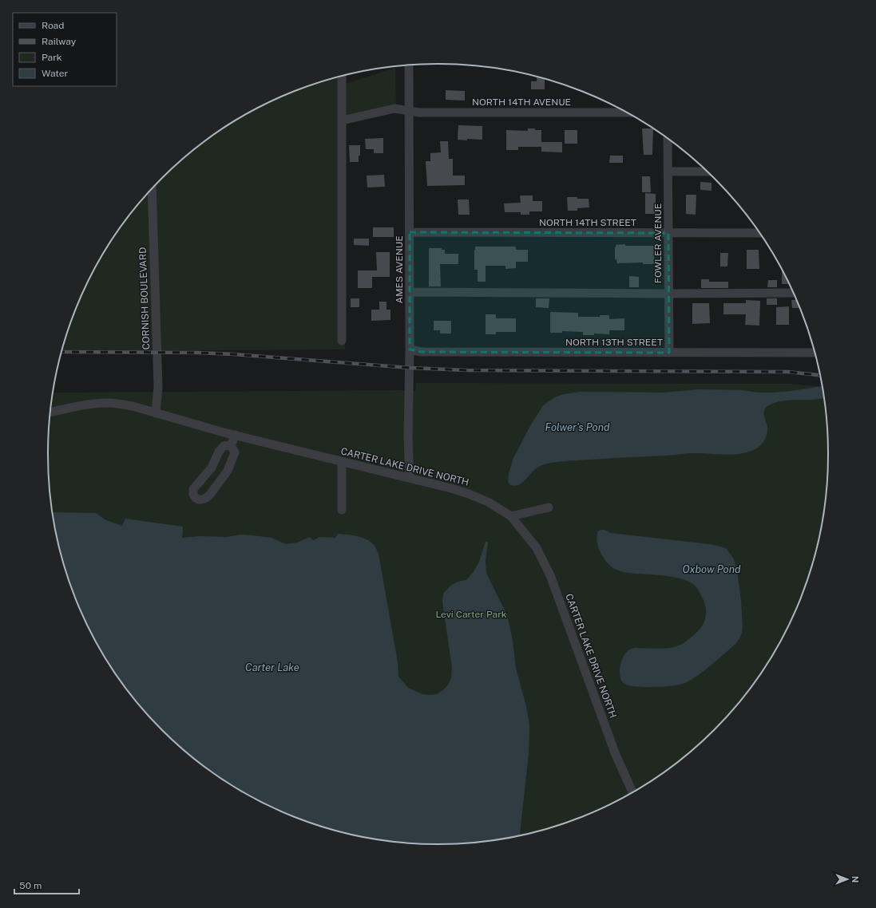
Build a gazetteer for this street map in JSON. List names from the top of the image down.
{
  "streets": {
    "street": [
      "NORTH 14TH AVENUE",
      "NORTH 14TH STREET",
      "FOWLER AVENUE",
      "AMES AVENUE",
      "CORNISH BOULEVARD",
      "NORTH 13TH STREET",
      "CARTER LAKE DRIVE NORTH"
    ]
  },
  "crossings": [
    ["NORTH 14TH AVENUE", "AMES AVENUE"],
    ["NORTH 14TH STREET", "FOWLER AVENUE"],
    ["NORTH 14TH STREET", "AMES AVENUE"],
    ["FOWLER AVENUE", "NORTH 13TH STREET"],
    ["AMES AVENUE", "NORTH 13TH STREET"],
    ["AMES AVENUE", "CARTER LAKE DRIVE NORTH"],
    ["CORNISH BOULEVARD", "CARTER LAKE DRIVE NORTH"]
  ],
  "water": ["Folwer's Pond", "Oxbow Pond", "Carter Lake"],
  "parks": ["Levi Carter Park"],
  "legend": [
    "Road",
    "Railway",
    "Park",
    "Water"
  ],
  "scale_bar": "50 m",
  "north": "right"
}
